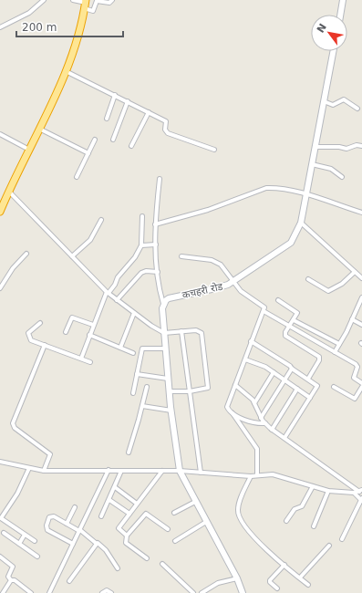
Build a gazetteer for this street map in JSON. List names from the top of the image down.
{
  "streets": {
    "main road": ["कचहरी रोड"]
  },
  "scale_bar": "200 m",
  "north": "top left"
}
